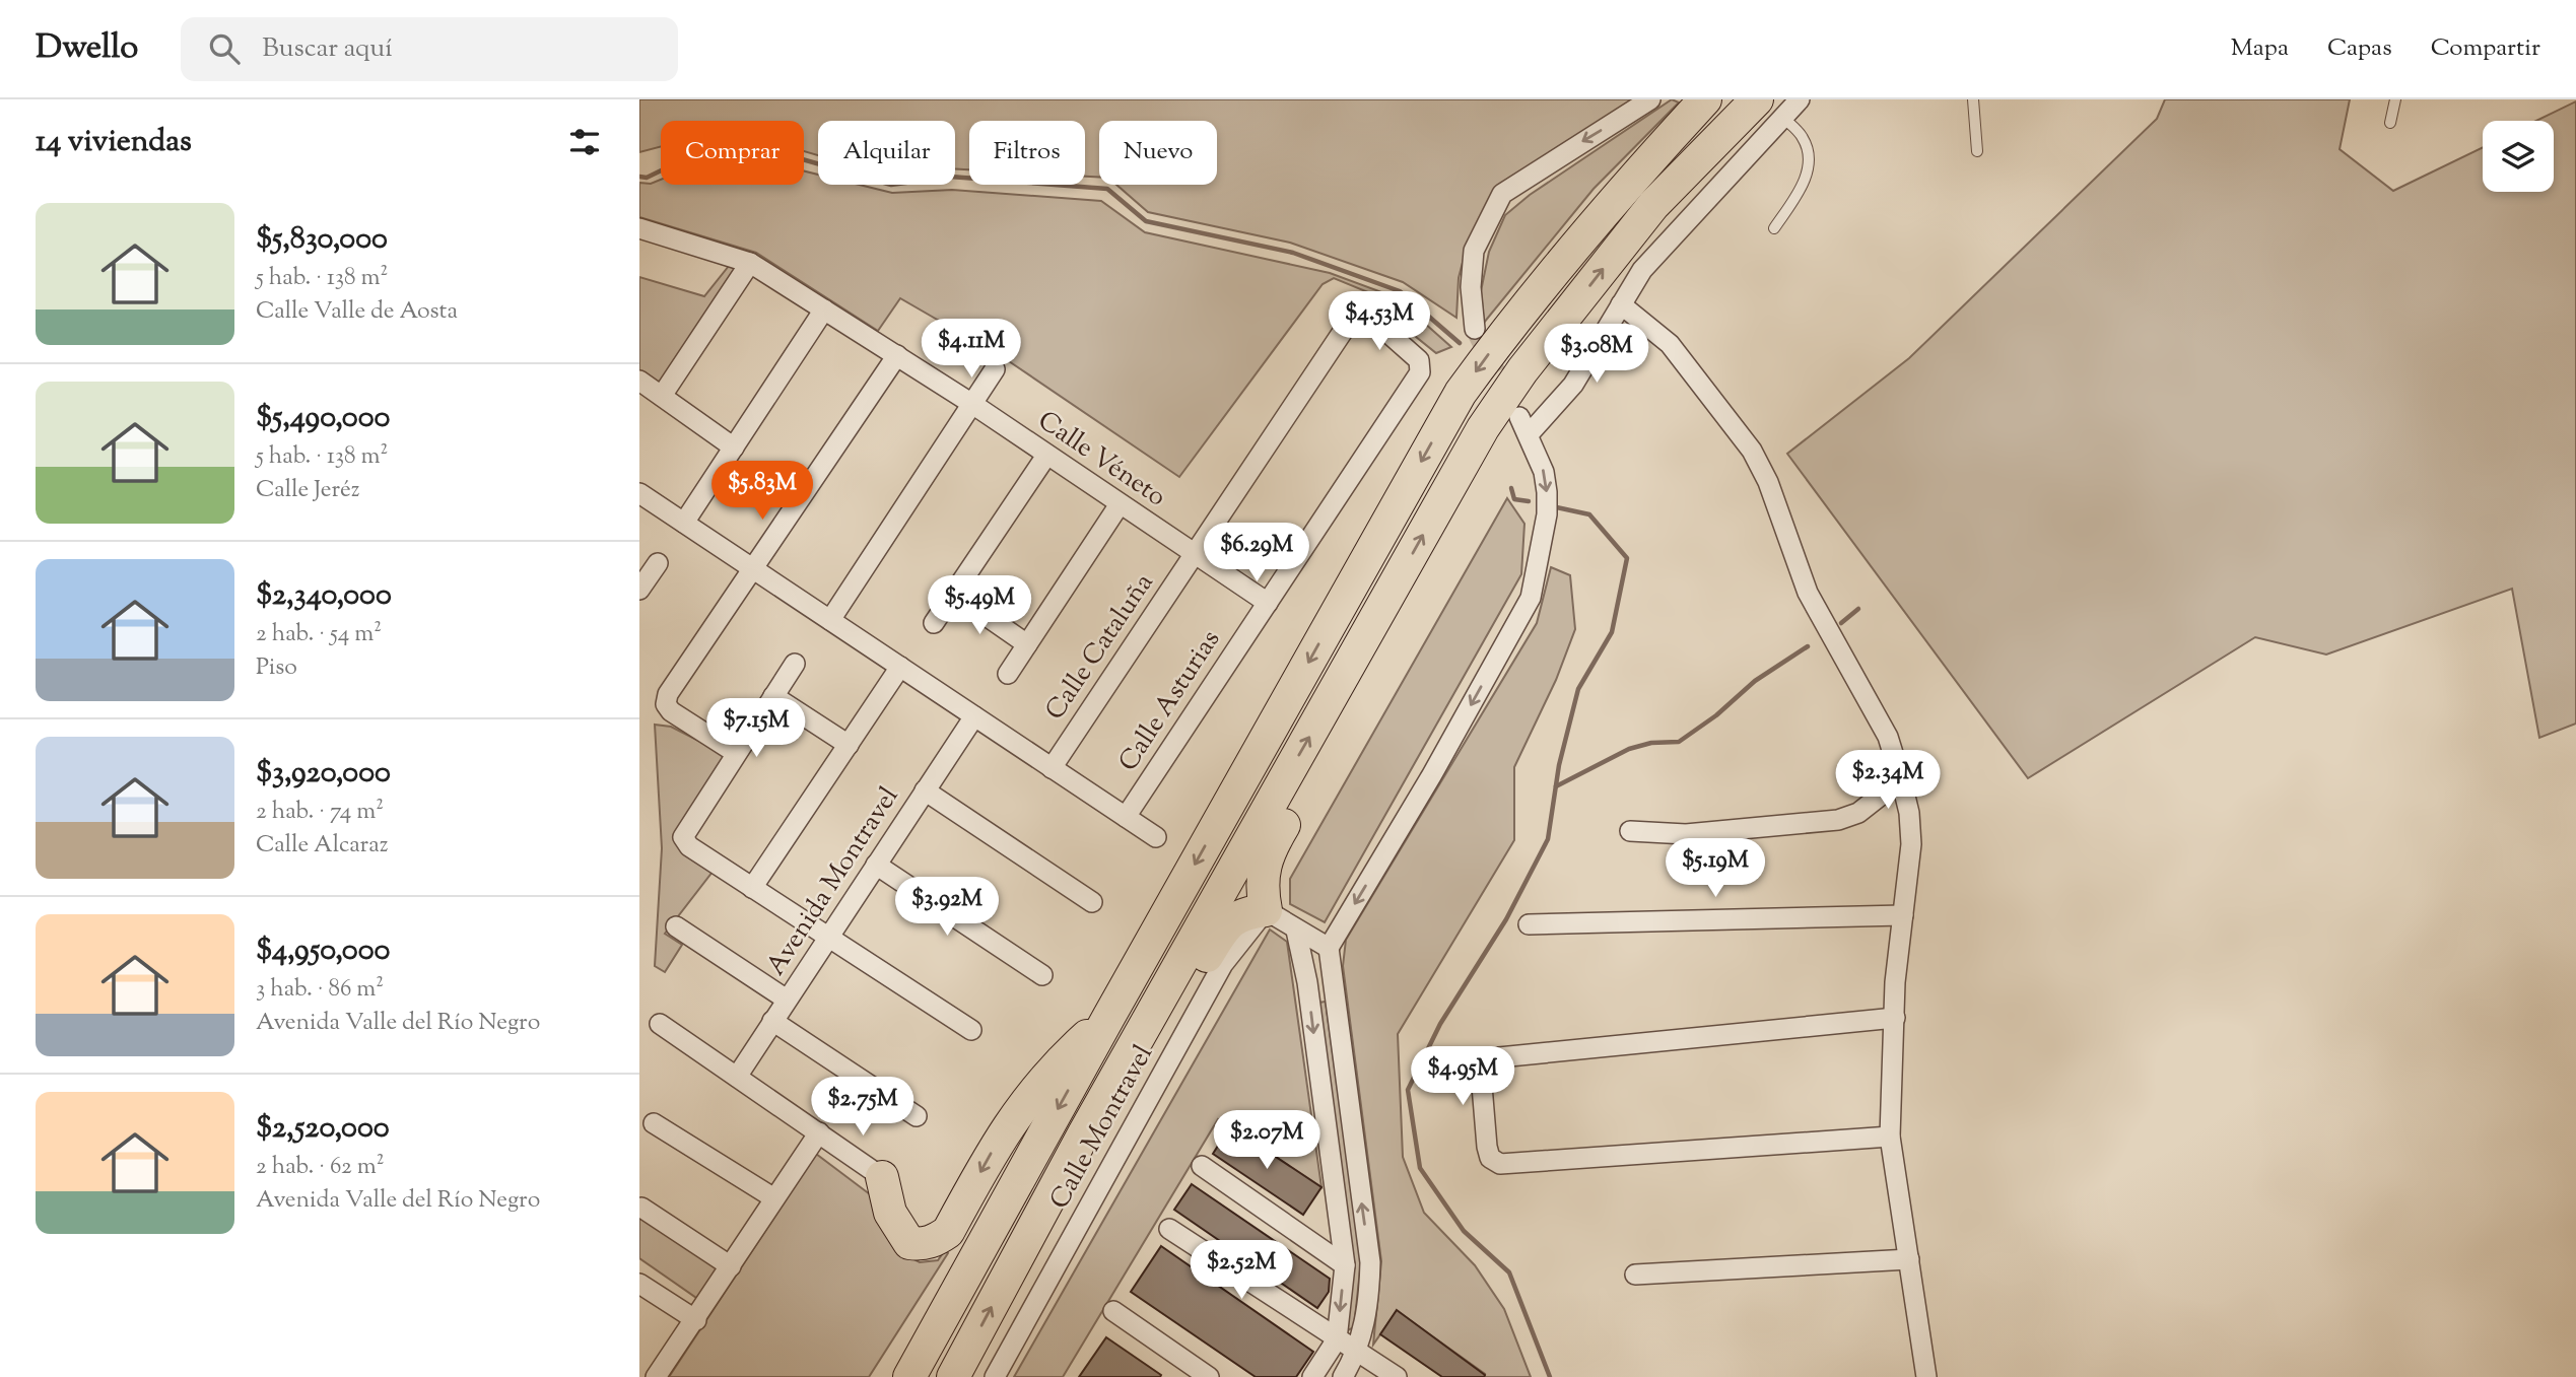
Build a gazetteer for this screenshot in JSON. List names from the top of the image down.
{
  "streets": {
    "street": [
      "Calle Véneto",
      "Calle Cataluña",
      "Calle Asturias",
      "Avenida Montravel",
      "Calle Montravel"
    ]
  },
  "crossings": [
    ["Calle Véneto", "Calle Cataluña"],
    ["Calle Véneto", "Calle Asturias"],
    ["Calle Cataluña", "Calle Asturias"]
  ],
  "page": {
    "header": "Dwello",
    "search": "Buscar aquí",
    "nav": ["Mapa", "Capas", "Compartir"],
    "heading": "14 viviendas",
    "chip": [
      "Comprar",
      "Alquilar",
      "Filtros",
      "Nuevo"
    ],
    "list": [
      {
        "name": "$5,830,000",
        "note": "5 hab. · 138 m² · Calle Valle de Aosta"
      },
      {
        "name": "$5,490,000",
        "note": "5 hab. · 138 m² · Calle Jeréz"
      },
      {
        "name": "$2,340,000",
        "note": "2 hab. · 54 m² · Piso"
      },
      {
        "name": "$3,920,000",
        "note": "2 hab. · 74 m² · Calle Alcaraz"
      },
      {
        "name": "$4,950,000",
        "note": "3 hab. · 86 m² · Avenida Valle del Río Negro"
      },
      {
        "name": "$2,520,000",
        "note": "2 hab. · 62 m² · Avenida Valle del Río Negro"
      }
    ],
    "price": [
      "$4.53M",
      "$4.11M",
      "$3.08M",
      "$5.83M",
      "$6.29M",
      "$5.49M",
      "$7.15M",
      "$2.34M",
      "$5.19M",
      "$3.92M",
      "$4.95M",
      "$2.75M",
      "$2.07M",
      "$2.52M"
    ]
  }
}
